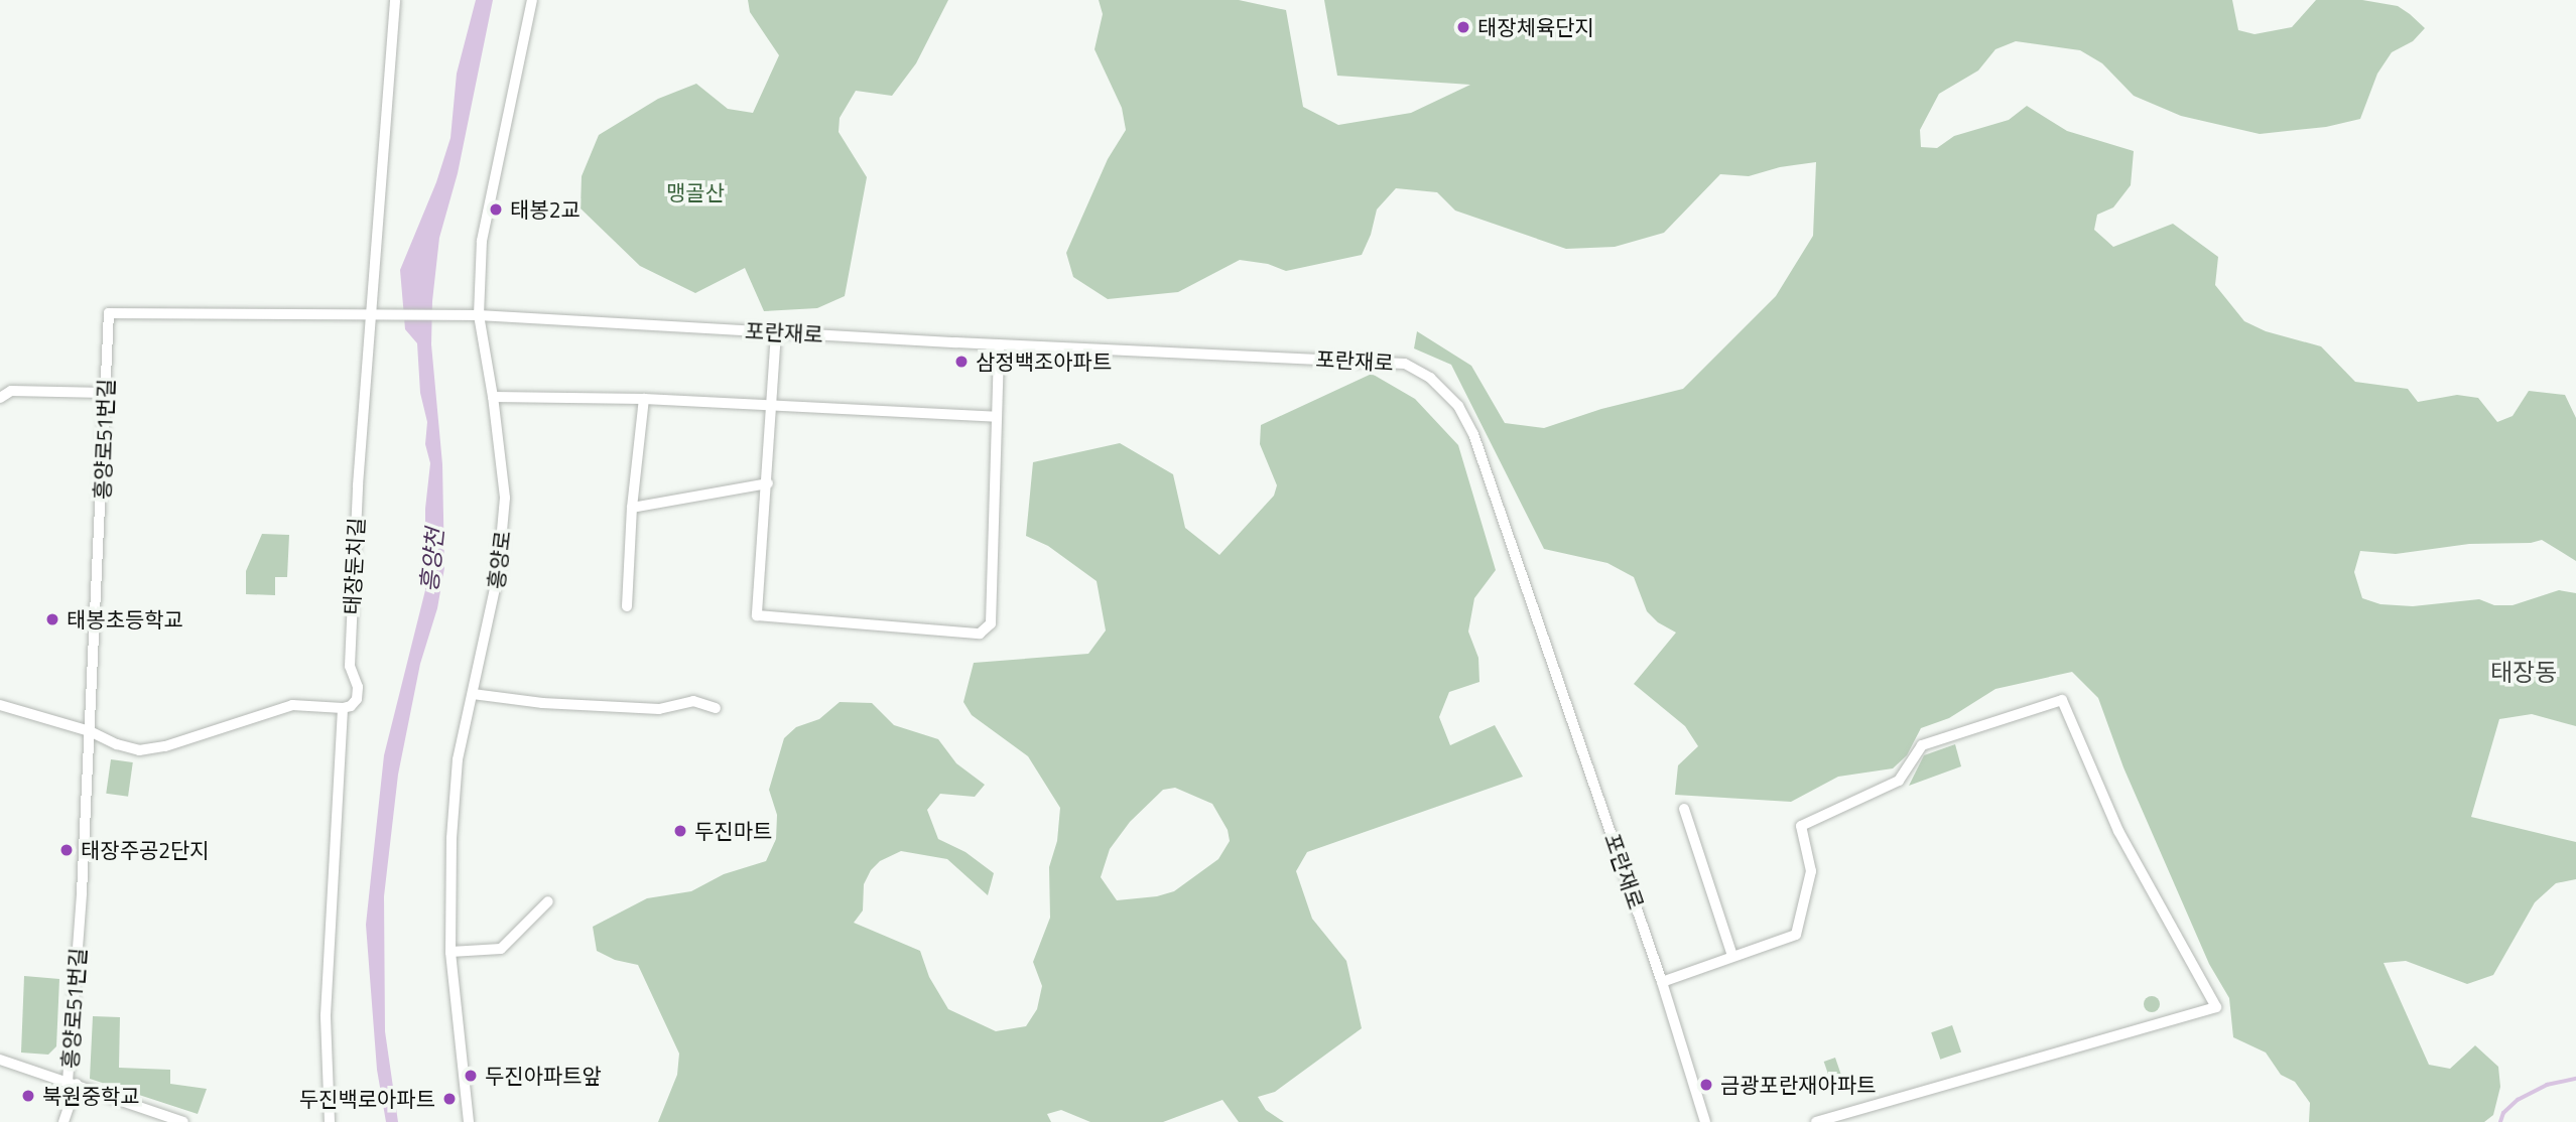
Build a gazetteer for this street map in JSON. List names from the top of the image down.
{
  "streets": {
    "street": [
      "포란재로",
      "흥양로51번길",
      "흥양로",
      "태장둔치길"
    ]
  },
  "crossings": [
    ["포란재로", "흥양로"],
    ["흥양로51번길", "태장둔치길"]
  ],
  "districts": ["태장동"],
  "water": ["흥양천"],
  "parks": ["맹골산"],
  "places": [
    "태장체육단지",
    "태봉2교",
    "삼정백조아파트",
    "태봉초등학교",
    "두진마트",
    "태장주공2단지",
    "두진아파트앞",
    "금광포란재아파트",
    "북원중학교",
    "두진백로아파트"
  ]
}
